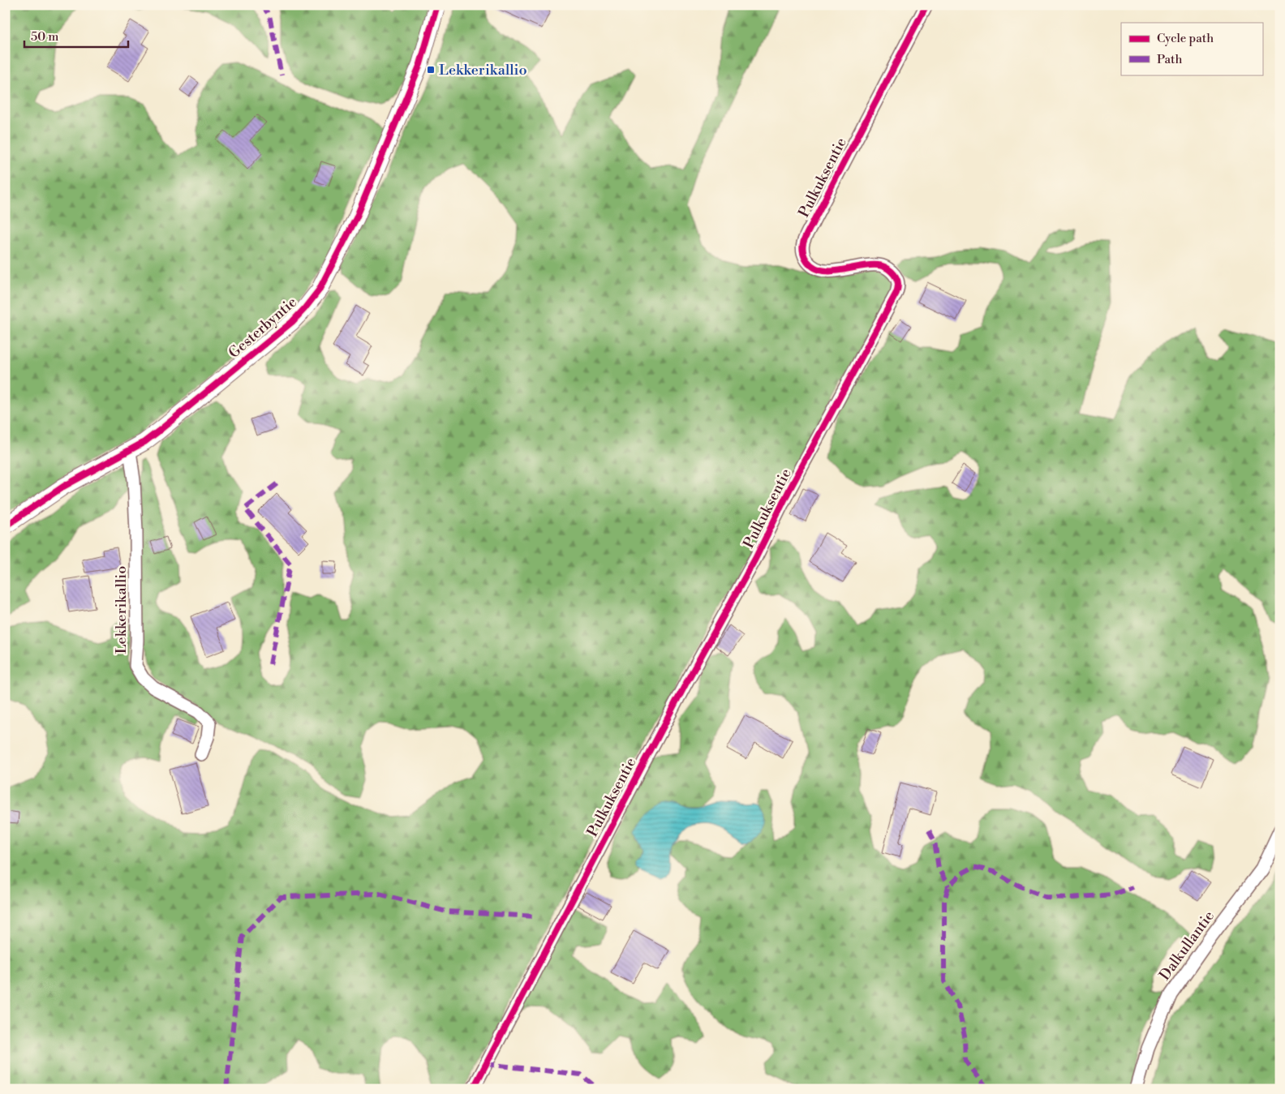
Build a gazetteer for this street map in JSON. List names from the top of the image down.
{
  "streets": {
    "street": [
      "Pulkuksentie",
      "Gesterbyntie",
      "Lekkerikallio",
      "Dalkullantie"
    ]
  },
  "crossings": [
    ["Gesterbyntie", "Lekkerikallio"]
  ],
  "places": {
    "transit": ["Lekkerikallio"]
  },
  "legend": ["Cycle path", "Path"],
  "scale_bar": "50 m"
}
